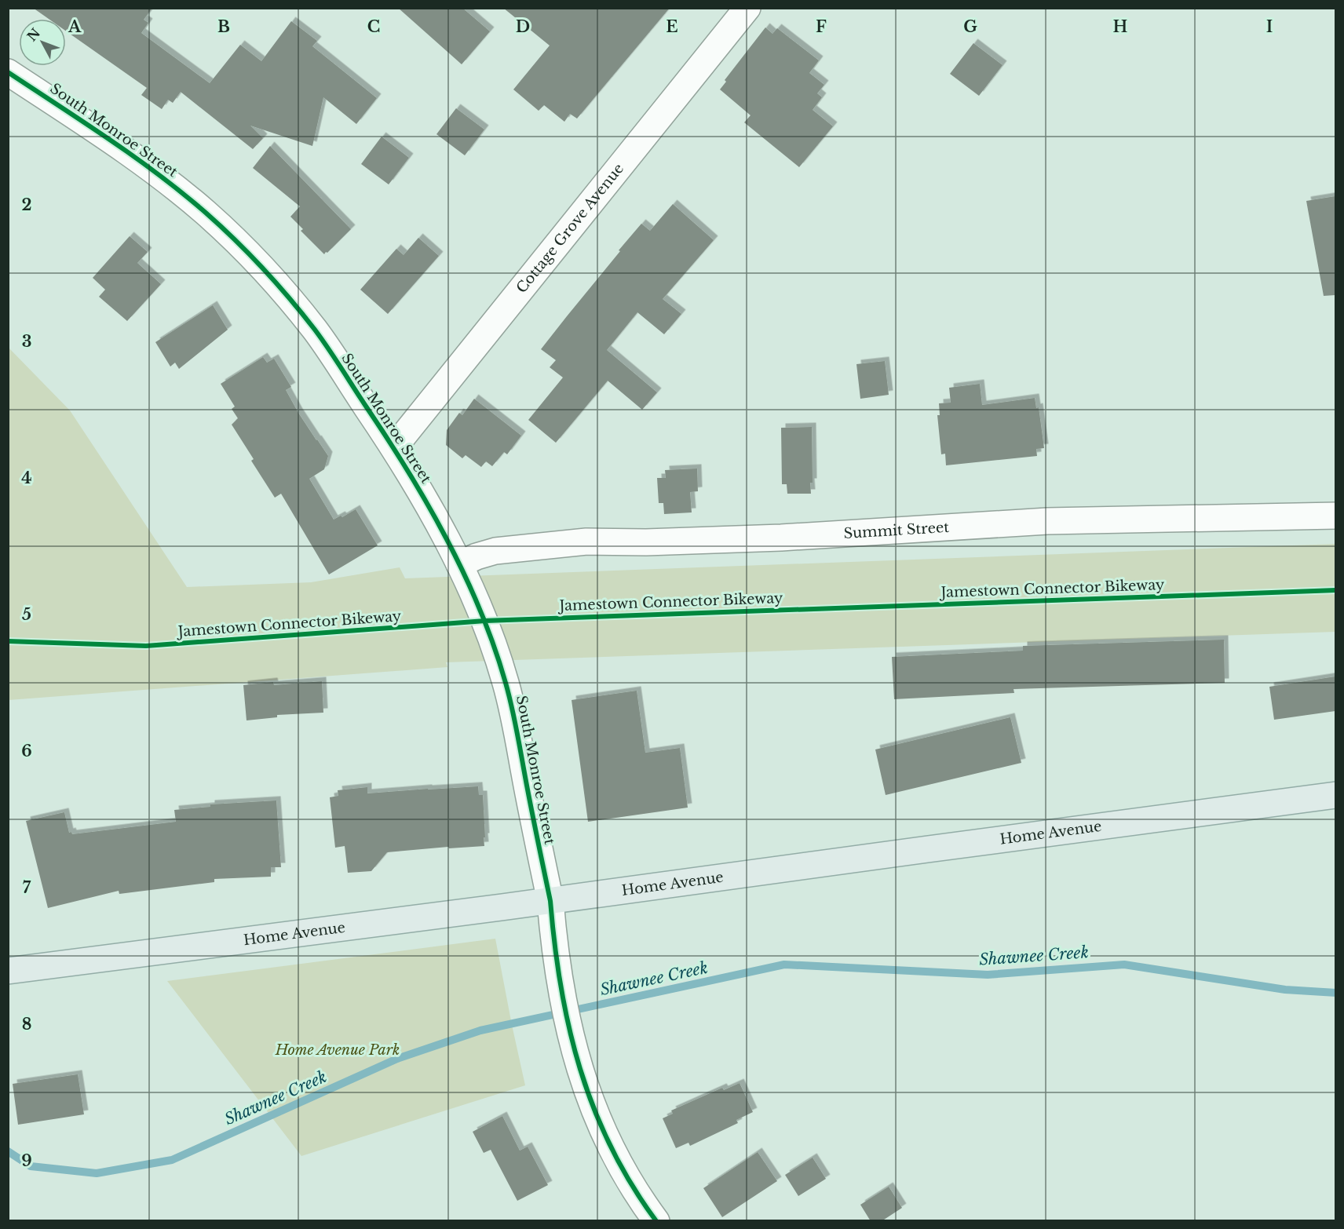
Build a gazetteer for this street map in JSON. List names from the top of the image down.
{
  "streets": {
    "main road": ["Home Avenue"],
    "street": ["South Monroe Street", "Cottage Grove Avenue", "Summit Street"],
    "cycle path": ["Jamestown Connector Bikeway"]
  },
  "crossings": [
    ["South Monroe Street", "Cottage Grove Avenue"],
    ["South Monroe Street", "Summit Street"],
    ["South Monroe Street", "Home Avenue"]
  ],
  "water": ["Shawnee Creek"],
  "parks": ["Home Avenue Park"],
  "north": "top left",
  "grid": {
    "columns": [
      "A",
      "B",
      "C",
      "D",
      "E",
      "F",
      "G",
      "H",
      "I"
    ],
    "rows": [
      "2",
      "3",
      "4",
      "5",
      "6",
      "7",
      "8",
      "9"
    ]
  }
}
